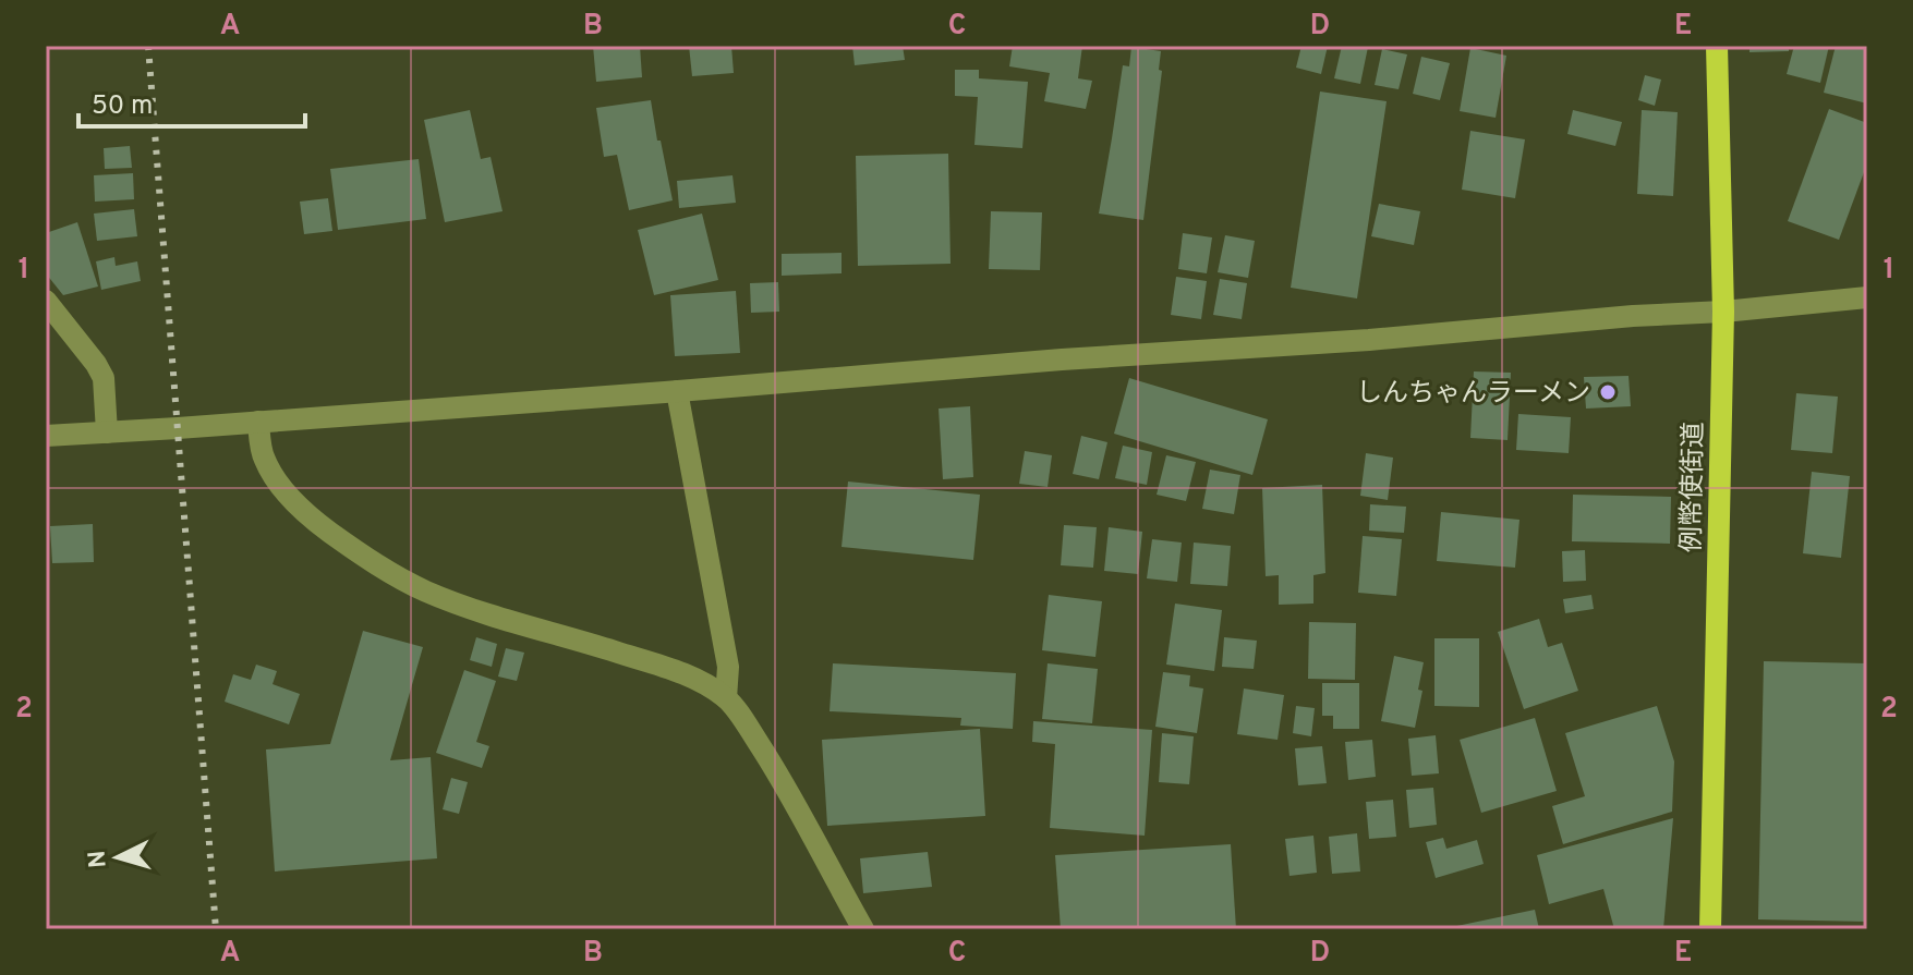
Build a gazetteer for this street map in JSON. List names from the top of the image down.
{
  "streets": {
    "main road": ["例幣使街道"]
  },
  "places": ["しんちゃんラーメン"],
  "scale_bar": "50 m",
  "north": "left",
  "grid": {
    "columns": [
      "A",
      "B",
      "C",
      "D",
      "E"
    ],
    "rows": ["1", "2"]
  }
}
